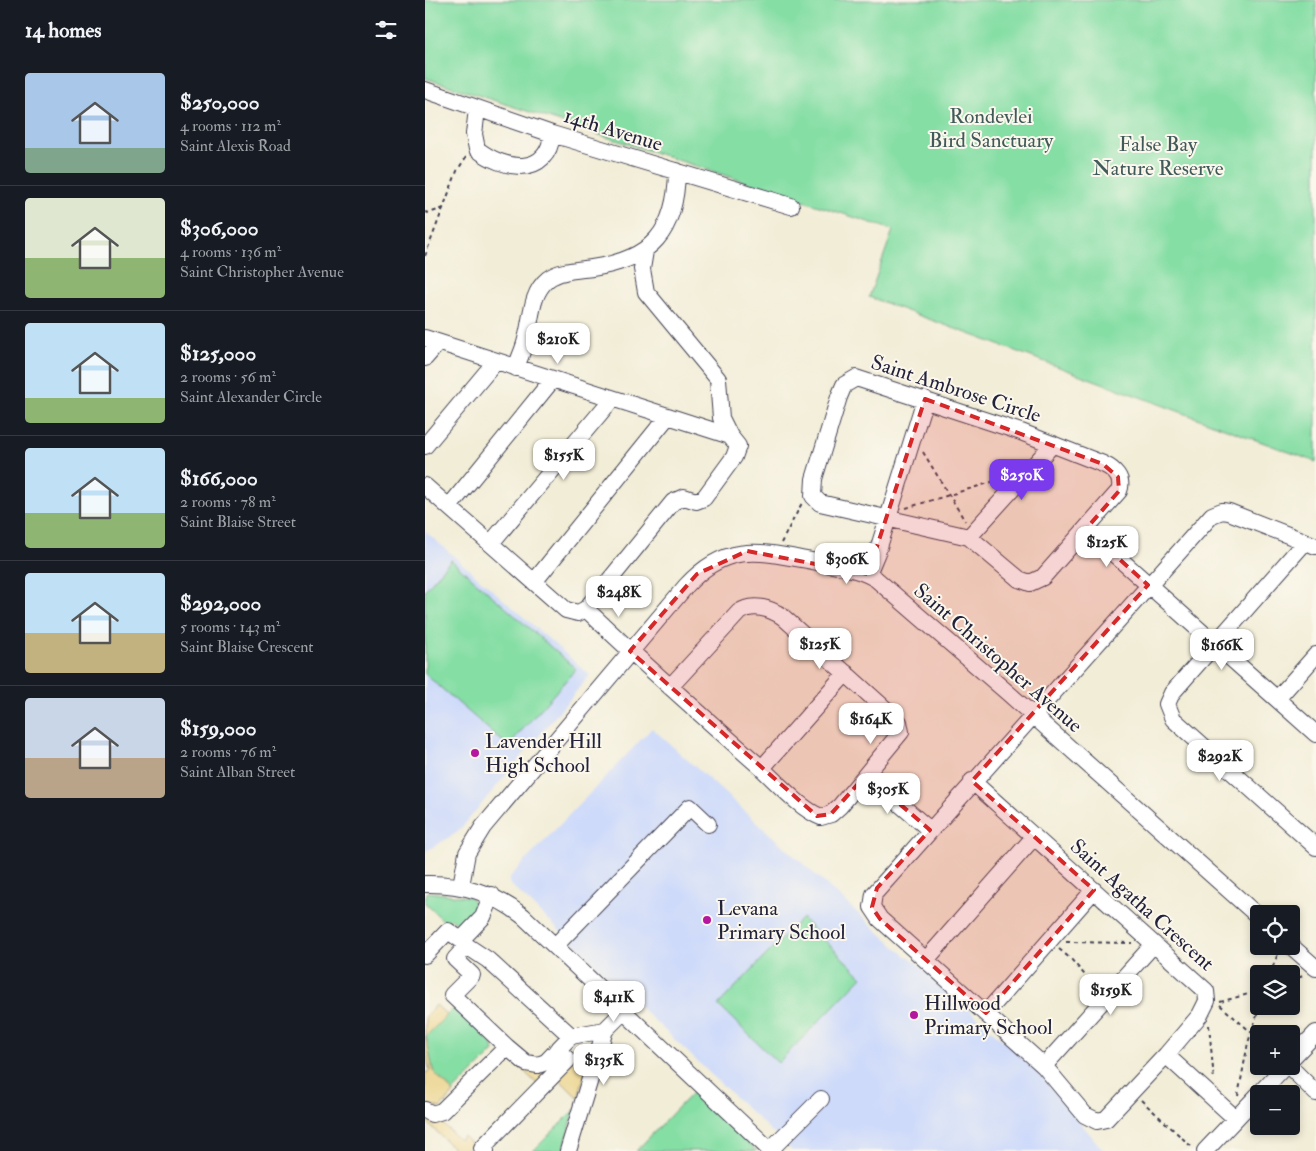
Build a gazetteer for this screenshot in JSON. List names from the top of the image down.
{
  "streets": {
    "street": [
      "14th Avenue",
      "Saint Ambrose Circle",
      "Saint Christopher Avenue",
      "Saint Agatha Crescent"
    ]
  },
  "parks": ["Rondevlei Bird Sanctuary", "False Bay Nature Reserve"],
  "places": ["Lavender Hill High School", "Levana Primary School", "Hillwood Primary School"],
  "page": {
    "heading": "14 homes",
    "list": [
      {
        "name": "$250,000",
        "note": "4 rooms · 112 m² · Saint Alexis Road"
      },
      {
        "name": "$306,000",
        "note": "4 rooms · 136 m² · Saint Christopher Avenue"
      },
      {
        "name": "$125,000",
        "note": "2 rooms · 56 m² · Saint Alexander Circle"
      },
      {
        "name": "$166,000",
        "note": "2 rooms · 78 m² · Saint Blaise Street"
      },
      {
        "name": "$292,000",
        "note": "5 rooms · 143 m² · Saint Blaise Crescent"
      },
      {
        "name": "$159,000",
        "note": "2 rooms · 76 m² · Saint Alban Street"
      }
    ],
    "price": [
      "$210K",
      "$155K",
      "$250K",
      "$125K",
      "$306K",
      "$248K",
      "$125K",
      "$166K",
      "$164K",
      "$292K",
      "$305K",
      "$159K",
      "$411K",
      "$135K"
    ],
    "map_buttons": ["+", "−"]
  }
}
